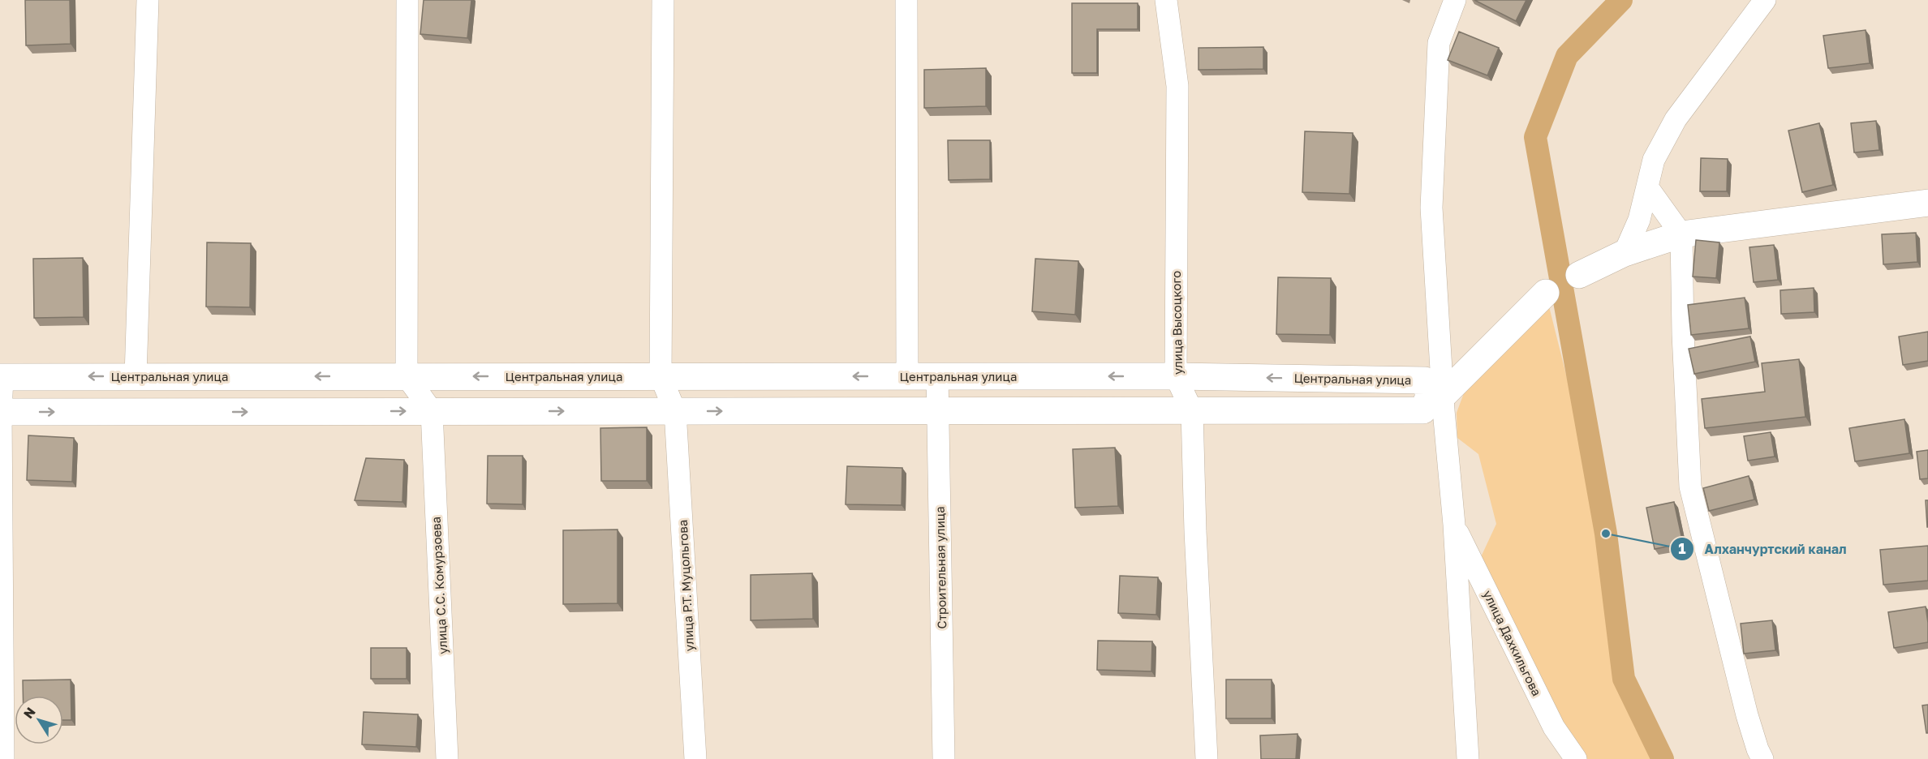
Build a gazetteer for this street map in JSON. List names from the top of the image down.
{
  "streets": {
    "street": [
      "улица Высоцкого",
      "Центральная улица",
      "Строительная улица",
      "улица С.С. Комурзоева",
      "улица Р.Т. Муцольгова",
      "улица Дахкильгова"
    ]
  },
  "crossings": [
    ["улица Высоцкого", "Центральная улица"],
    ["Центральная улица", "Строительная улица"],
    ["Центральная улица", "улица Р.Т. Муцольгова"]
  ],
  "places": ["Алханчуртский канал"],
  "north": "top left"
}
